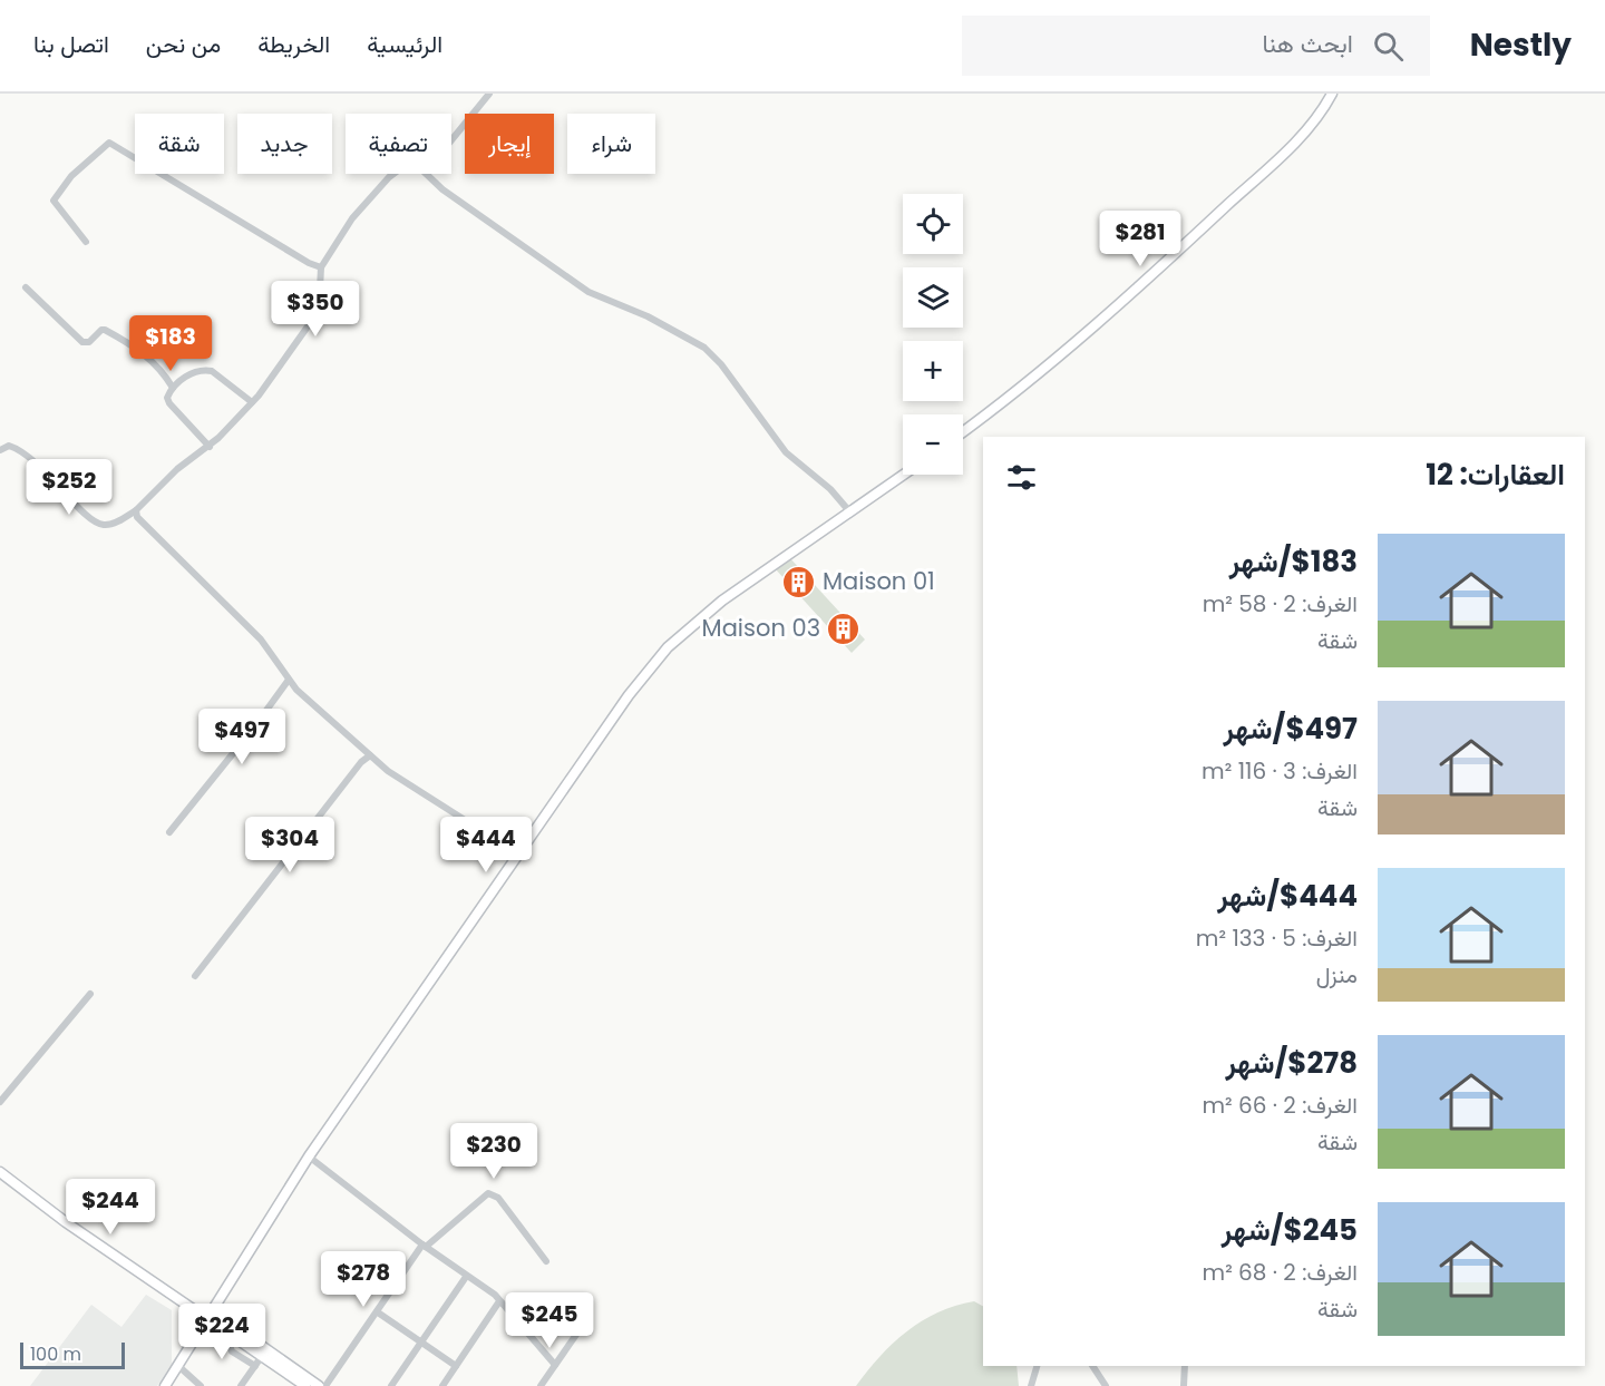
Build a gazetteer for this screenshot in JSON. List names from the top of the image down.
{
  "places": {
    "building": ["Maison 01", "Maison 03"]
  },
  "scale_bar": "100 m",
  "page": {
    "header": "Nestly",
    "search": "ابحث هنا",
    "nav": [
      "الرئيسية",
      "الخريطة",
      "من نحن",
      "اتصل بنا"
    ],
    "chip": [
      "شراء",
      "إيجار",
      "تصفية",
      "جديد",
      "شقة"
    ],
    "map_buttons": ["+", "−"],
    "price": [
      "$281",
      "$350",
      "$183",
      "$252",
      "$497",
      "$304",
      "$444",
      "$230",
      "$244",
      "$278",
      "$245",
      "$224"
    ],
    "heading": "العقارات: 12",
    "list": [
      {
        "name": "$183/شهر",
        "note": "الغرف: 2 · 58 m² · شقة"
      },
      {
        "name": "$497/شهر",
        "note": "الغرف: 3 · 116 m² · شقة"
      },
      {
        "name": "$444/شهر",
        "note": "الغرف: 5 · 133 m² · منزل"
      },
      {
        "name": "$278/شهر",
        "note": "الغرف: 2 · 66 m² · شقة"
      },
      {
        "name": "$245/شهر",
        "note": "الغرف: 2 · 68 m² · شقة"
      }
    ],
    "scale": "100 m"
  }
}
